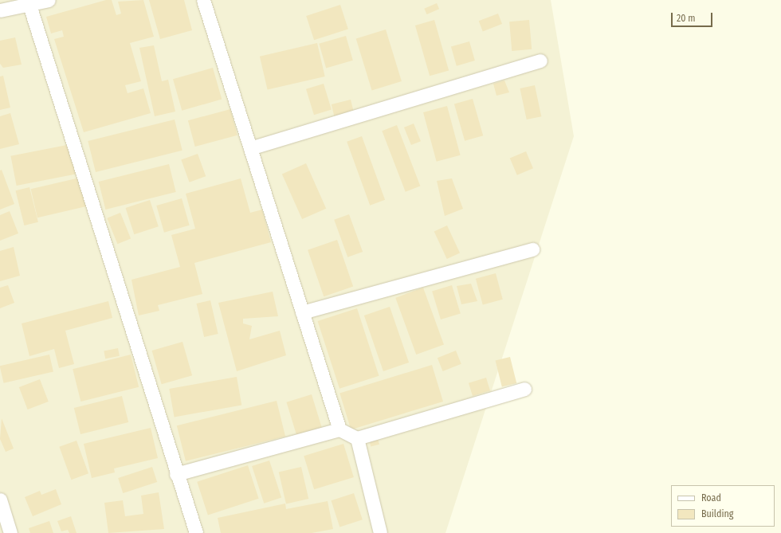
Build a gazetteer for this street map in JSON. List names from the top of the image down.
{
  "legend": ["Road", "Building"],
  "scale_bar": "20 m"
}
